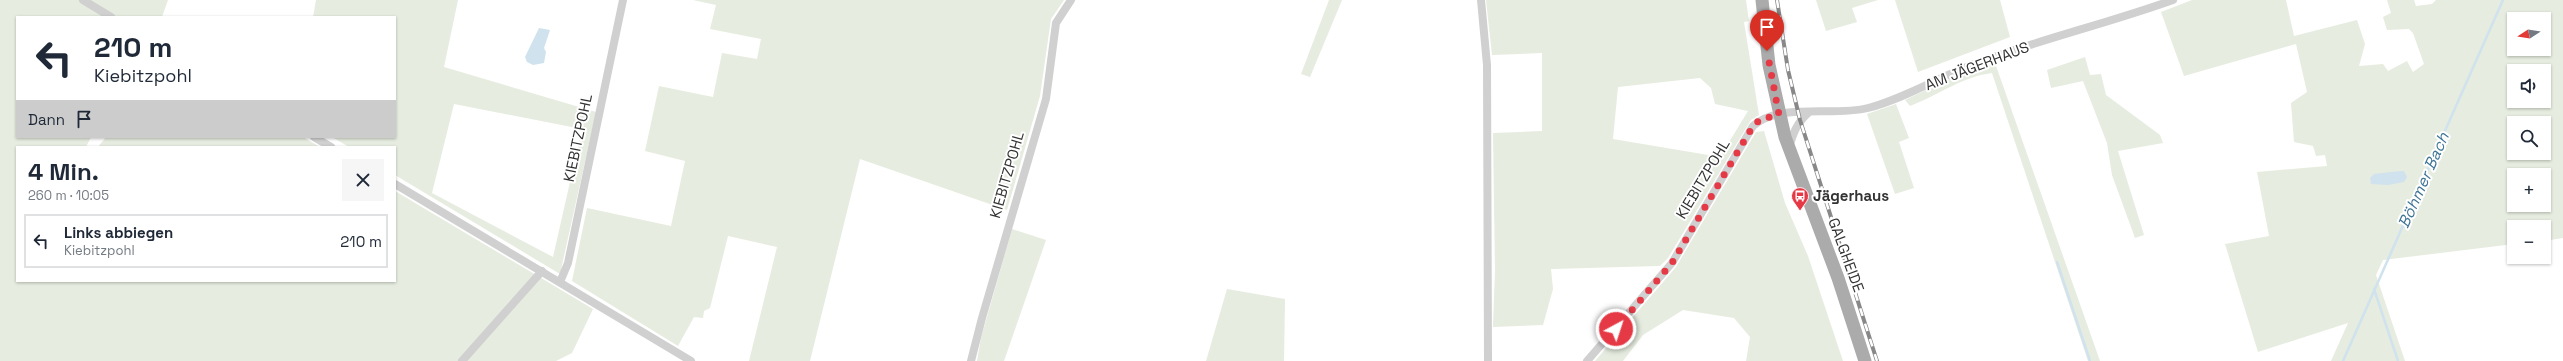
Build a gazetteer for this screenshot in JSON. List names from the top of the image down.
{
  "streets": {
    "main road": ["GALGHEIDE"],
    "street": ["AM JÄGERHAUS", "KIEBITZPOHL"]
  },
  "crossings": [
    ["AM JÄGERHAUS", "KIEBITZPOHL"],
    ["AM JÄGERHAUS", "GALGHEIDE"],
    ["KIEBITZPOHL", "GALGHEIDE"]
  ],
  "water": ["Böhmer Bach"],
  "places": {
    "bus stop": ["Jägerhaus"]
  },
  "north": "left",
  "page": {
    "map_buttons": ["+", "−"],
    "turn": ["210 m", "Kiebitzpohl"],
    "then": "Dann",
    "heading": ["4 Min.", "260 m · 10:05"],
    "list": [
      {
        "name": "Links abbiegen",
        "note": "Kiebitzpohl",
        "value": "210 m"
      }
    ]
  }
}
